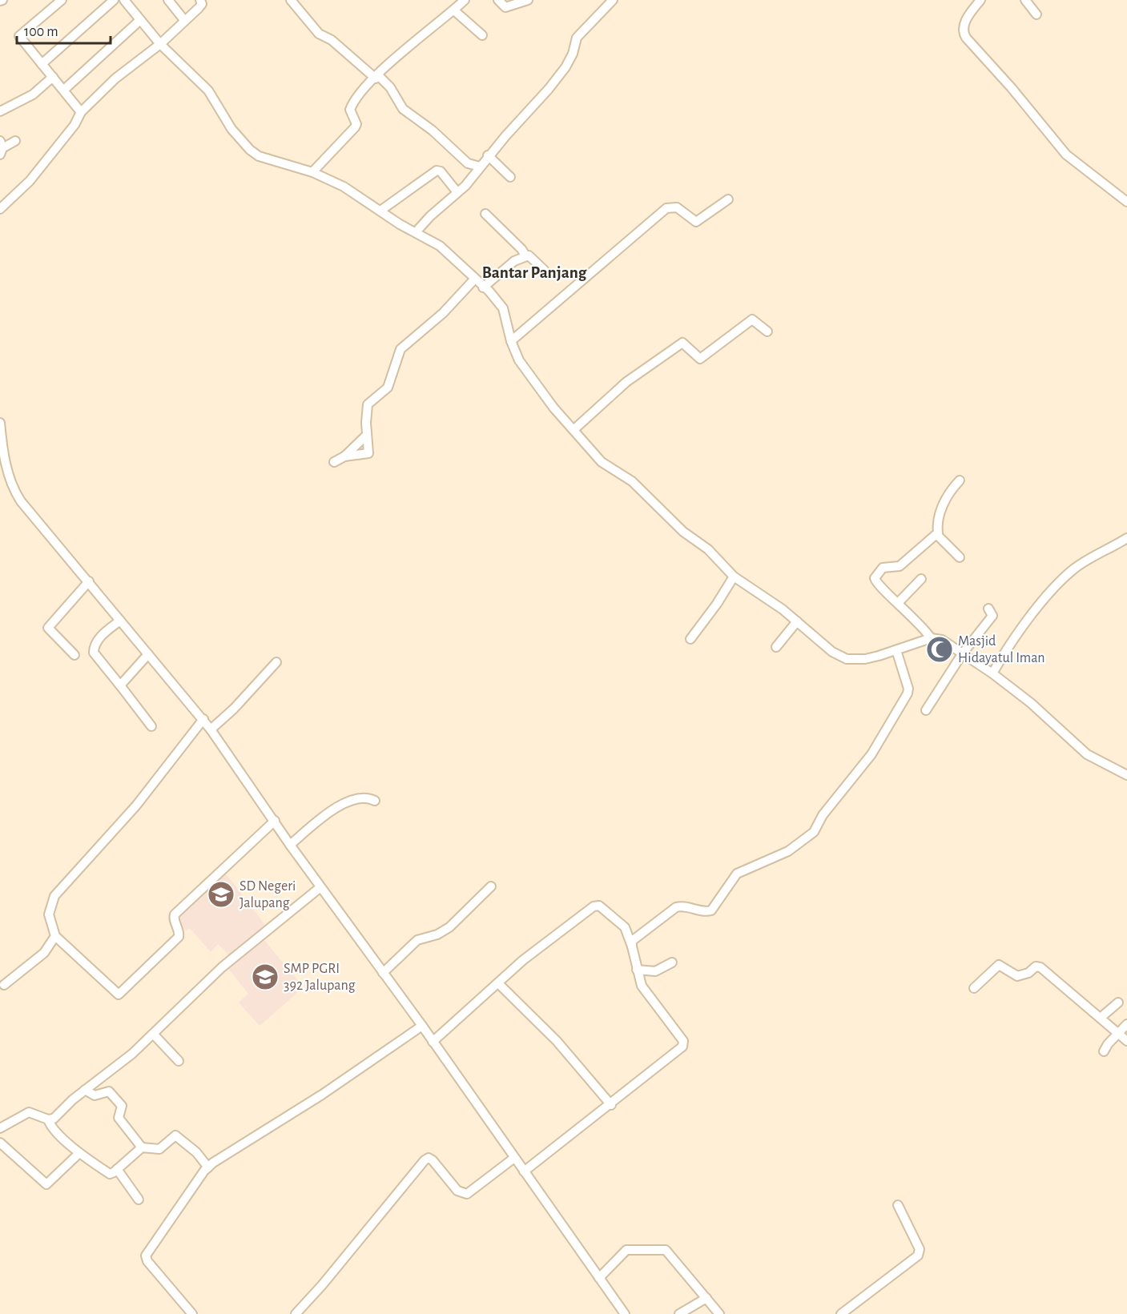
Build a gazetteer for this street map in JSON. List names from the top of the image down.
{
  "districts": ["Bantar Panjang"],
  "places": {
    "mosque": ["Masjid Hidayatul Iman"],
    "school or university": ["SD Negeri Jalupang", "SMP PGRI 392 Jalupang"]
  },
  "scale_bar": "100 m"
}
